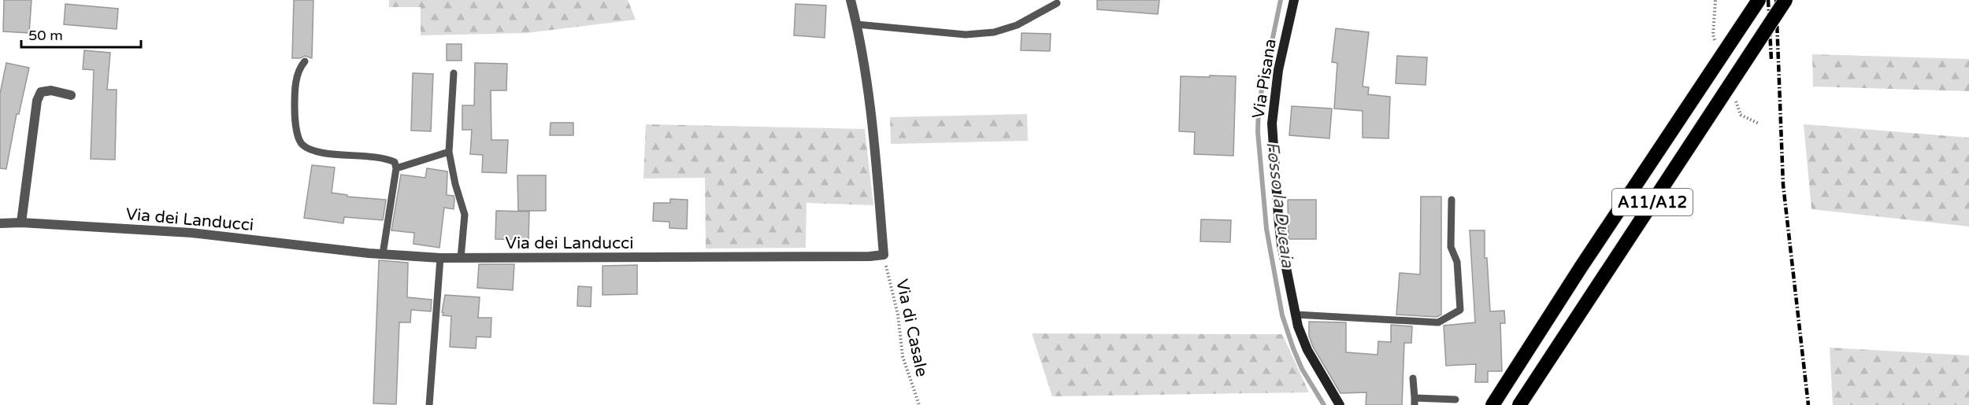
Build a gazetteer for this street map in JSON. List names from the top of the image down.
{
  "streets": {
    "highway": ["A11/A12"],
    "main road": ["Via Pisana"],
    "street": ["Via dei Landucci"],
    "path": ["Via di Casale"]
  },
  "crossings": [
    ["Via dei Landucci", "Via di Casale"]
  ],
  "water": ["Fosso la Ducaia"],
  "scale_bar": "50 m"
}
